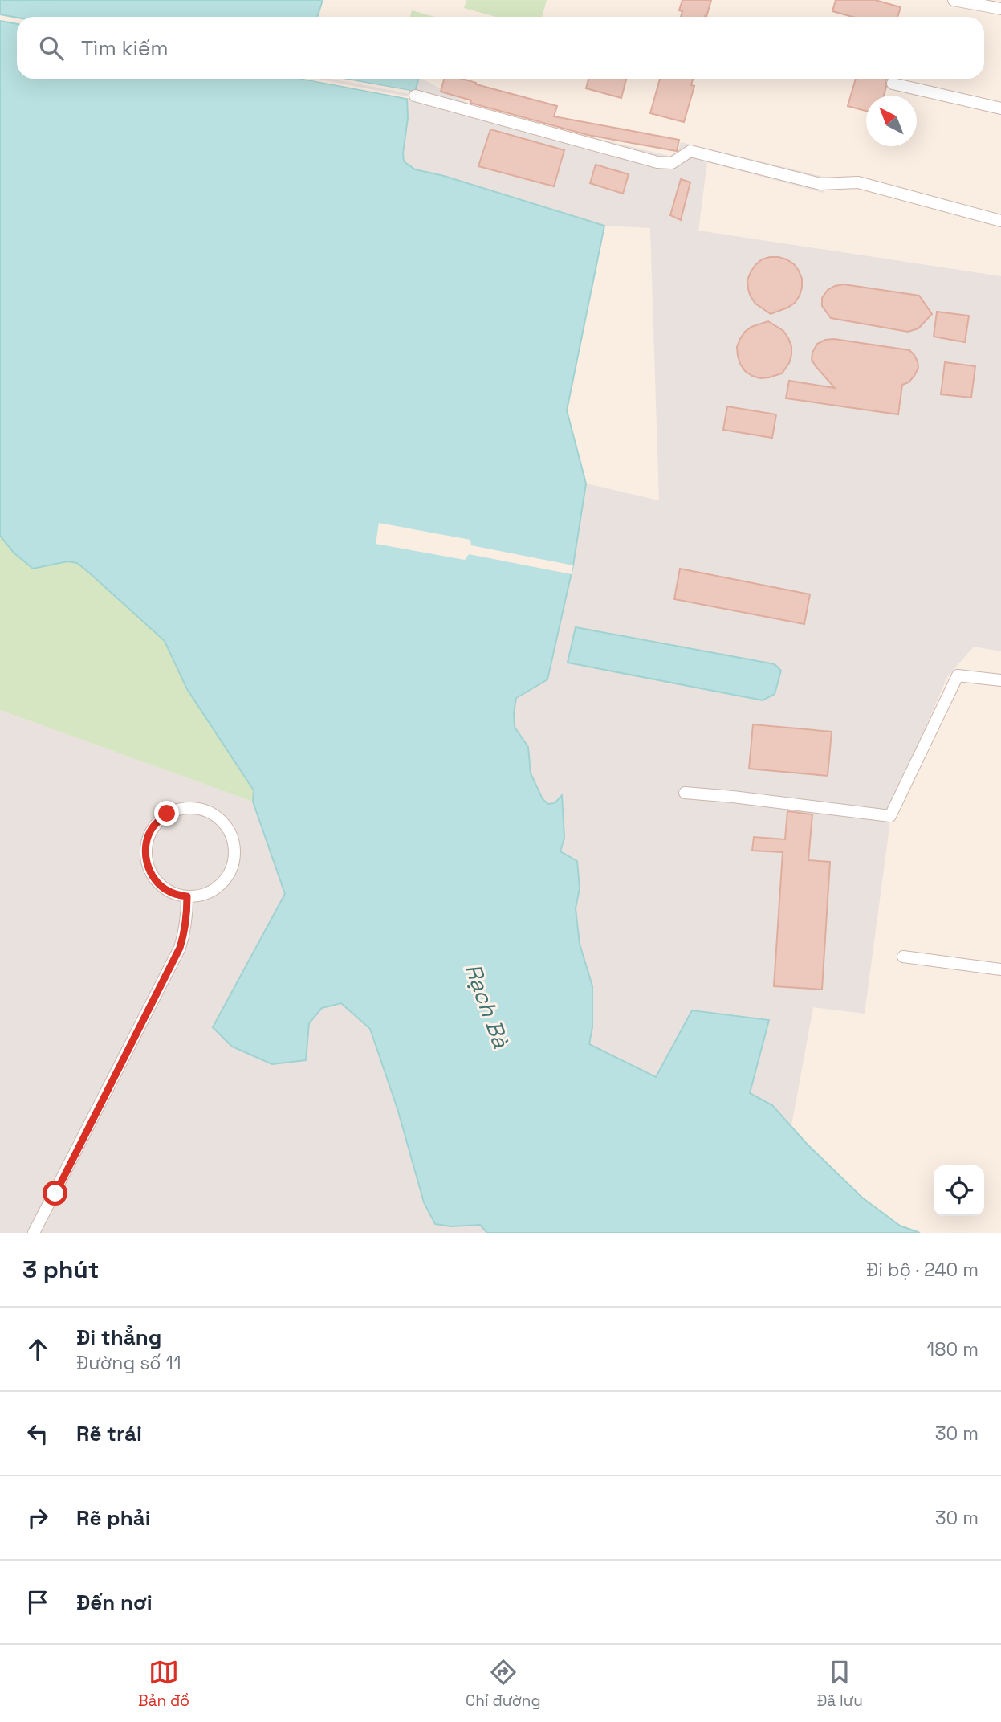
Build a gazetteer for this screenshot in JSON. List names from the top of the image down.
{
  "water": ["Rạch Bà"],
  "north": "top left",
  "page": {
    "search": "Tìm kiếm",
    "heading": ["3 phút", "Đi bộ · 240 m"],
    "list": [
      ["Đi thẳng", "Đường số 11", "180 m"],
      ["Rẽ trái", "30 m"],
      ["Rẽ phải", "30 m"],
      "Đến nơi"
    ],
    "nav": ["Bản đồ", "Chỉ đường", "Đã lưu"]
  }
}
